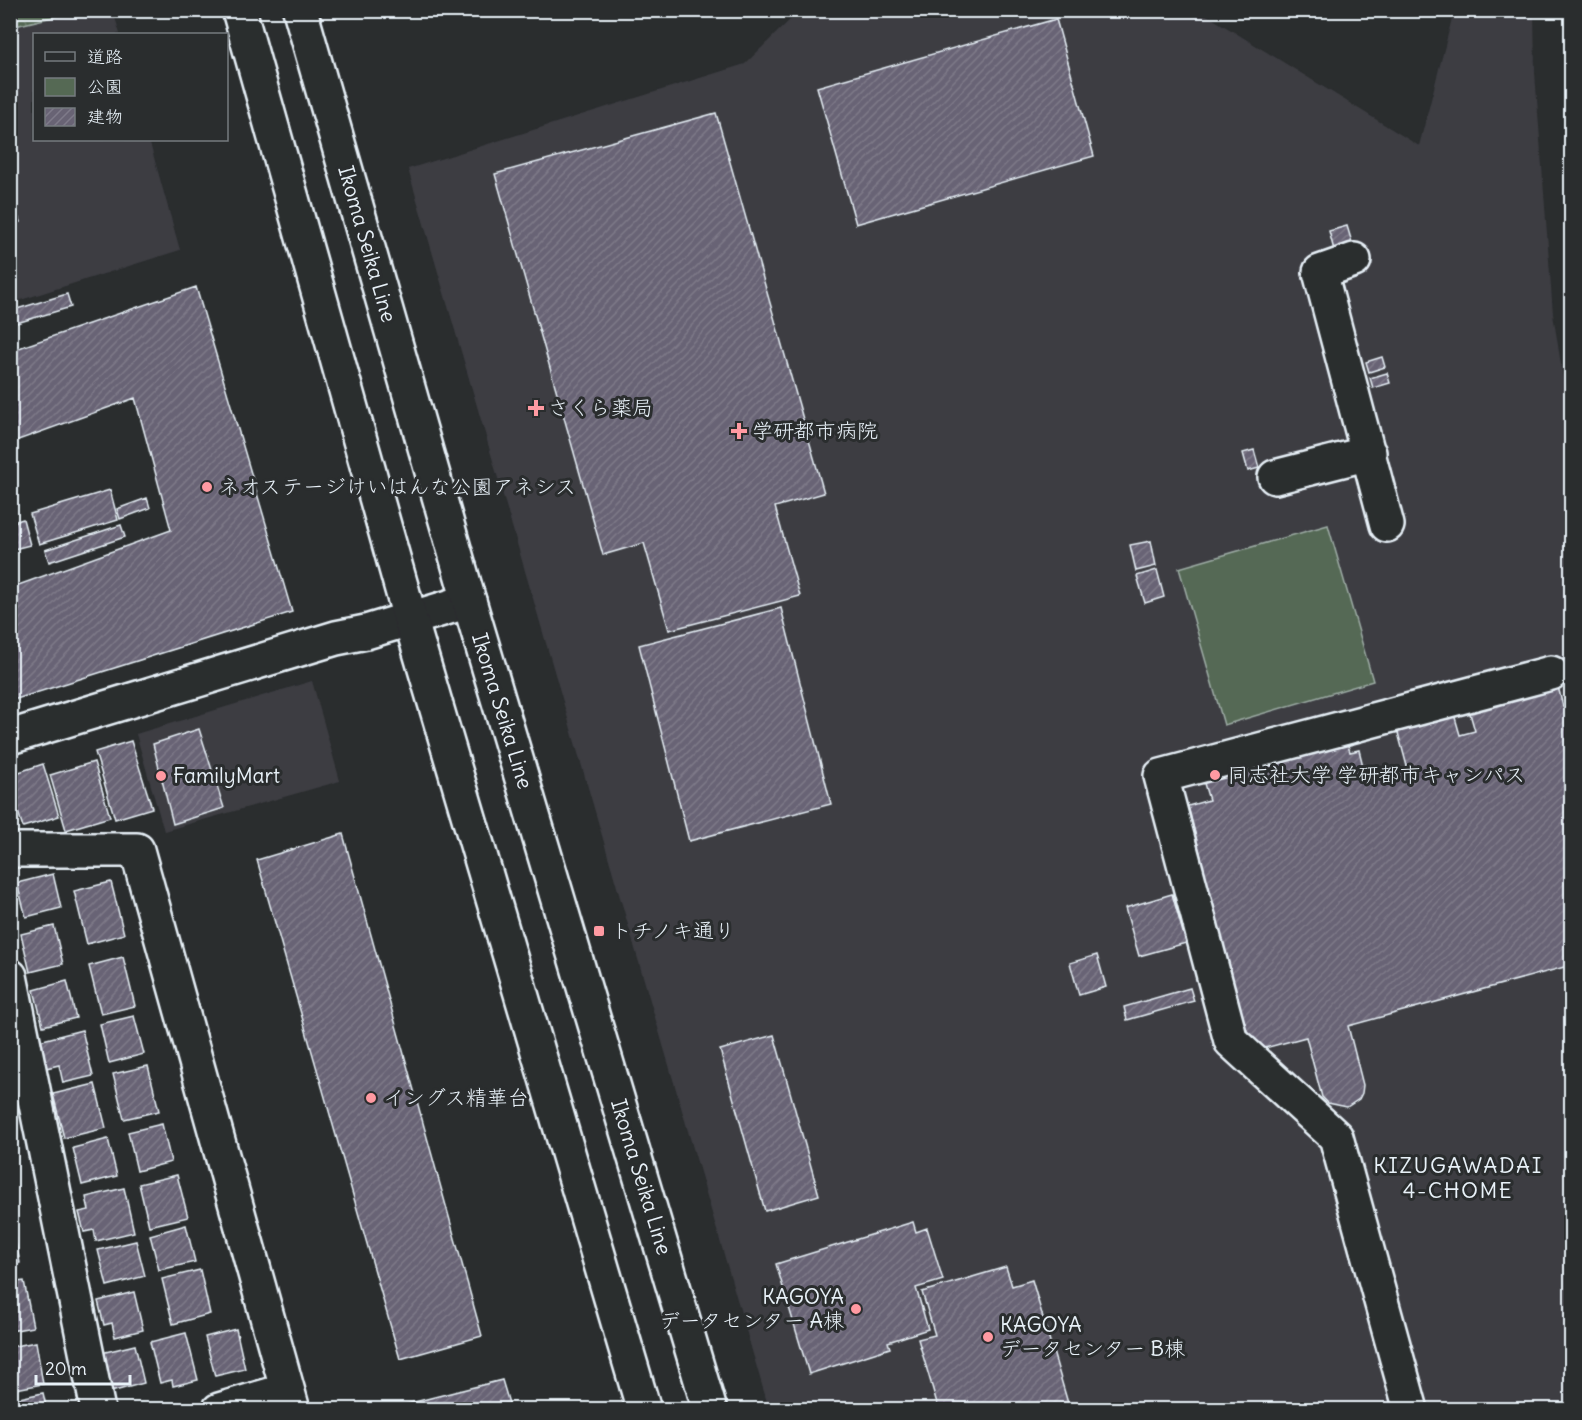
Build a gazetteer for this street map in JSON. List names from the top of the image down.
{
  "streets": {
    "main road": ["Ikoma Seika Line"]
  },
  "districts": ["KIZUGAWADAI 4-CHOME"],
  "places": {
    "health": ["さくら薬局", "学研都市病院"],
    "other": [
      "ネオステージけいはんな公園アネシス",
      "同志社大学 学研都市キャンパス",
      "FamilyMart",
      "イングス精華台",
      "KAGOYA データセンター A棟",
      "KAGOYA データセンター B棟"
    ],
    "transit": ["トチノキ通り"]
  },
  "legend": ["道路", "公園", "建物"],
  "scale_bar": "20 m"
}
